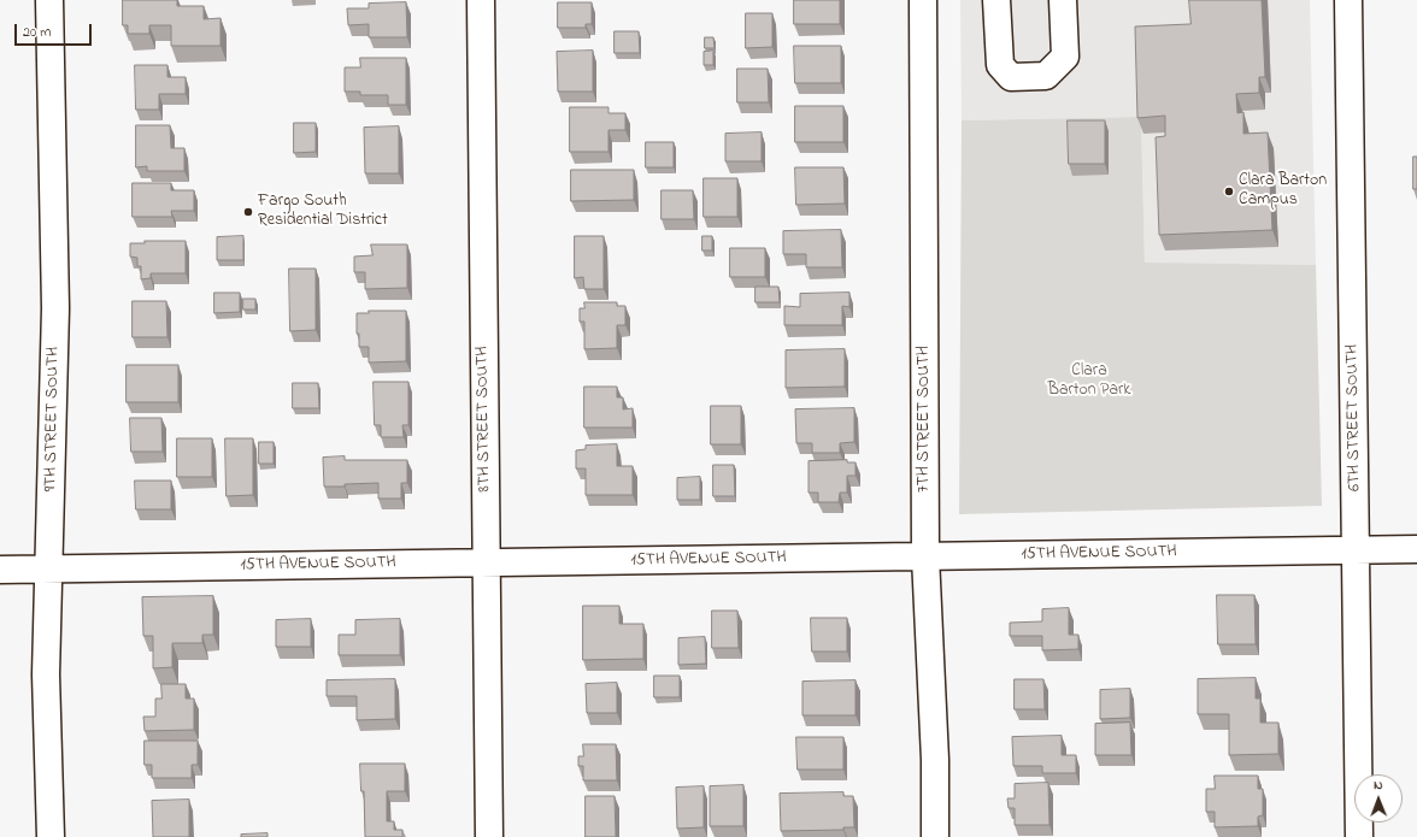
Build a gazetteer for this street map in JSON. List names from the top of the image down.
{
  "streets": {
    "street": [
      "6TH STREET SOUTH",
      "9TH STREET SOUTH",
      "8TH STREET SOUTH",
      "7TH STREET SOUTH",
      "15TH AVENUE SOUTH"
    ]
  },
  "crossings": [
    ["6TH STREET SOUTH", "15TH AVENUE SOUTH"],
    ["9TH STREET SOUTH", "15TH AVENUE SOUTH"],
    ["8TH STREET SOUTH", "15TH AVENUE SOUTH"],
    ["7TH STREET SOUTH", "15TH AVENUE SOUTH"]
  ],
  "parks": ["Clara Barton Park"],
  "places": ["Clara Barton Campus", "Fargo South Residential District"],
  "scale_bar": "20 m",
  "north": "top"
}
